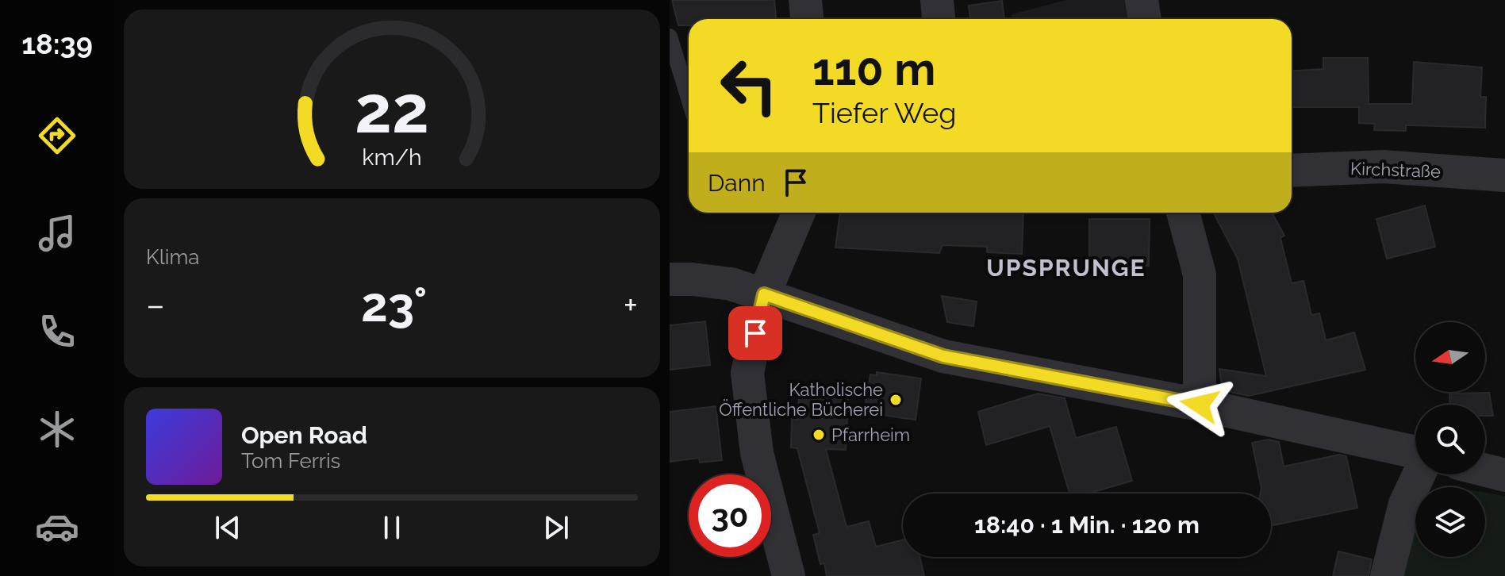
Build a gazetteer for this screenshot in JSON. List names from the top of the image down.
{
  "streets": {
    "street": ["Kirchstraße"]
  },
  "districts": ["UPSPRUNGE"],
  "places": ["Katholische Öffentliche Bücherei", "Pfarrheim"],
  "north": "left",
  "page": {
    "tabs": "18:39",
    "turn": ["110 m", "Tiefer Weg"],
    "then": "Dann",
    "tile": "Klima",
    "heat": ["−", "23°", "+"],
    "song": ["Open Road", "Tom Ferris"],
    "limit": "30",
    "trip": "18:40 · 1 Min. · 120 m",
    "gauge": ["22", "km/h"]
  }
}
